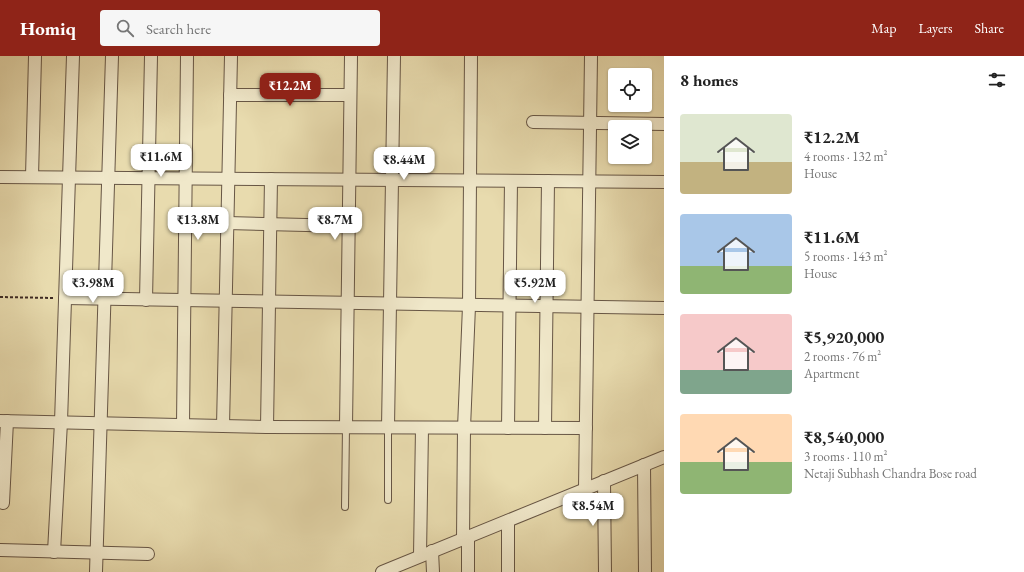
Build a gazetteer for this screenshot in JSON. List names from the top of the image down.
{
  "page": {
    "header": "Homiq",
    "search": "Search here",
    "nav": ["Map", "Layers", "Share"],
    "heading": "8 homes",
    "price": [
      "₹12.2M",
      "₹11.6M",
      "₹8.44M",
      "₹13.8M",
      "₹8.7M",
      "₹3.98M",
      "₹5.92M",
      "₹8.54M"
    ],
    "list": [
      {
        "name": "₹12.2M",
        "note": "4 rooms · 132 m² · House"
      },
      {
        "name": "₹11.6M",
        "note": "5 rooms · 143 m² · House"
      },
      {
        "name": "₹5,920,000",
        "note": "2 rooms · 76 m² · Apartment"
      },
      {
        "name": "₹8,540,000",
        "note": "3 rooms · 110 m² · Netaji Subhash Chandra Bose road"
      }
    ]
  }
}
